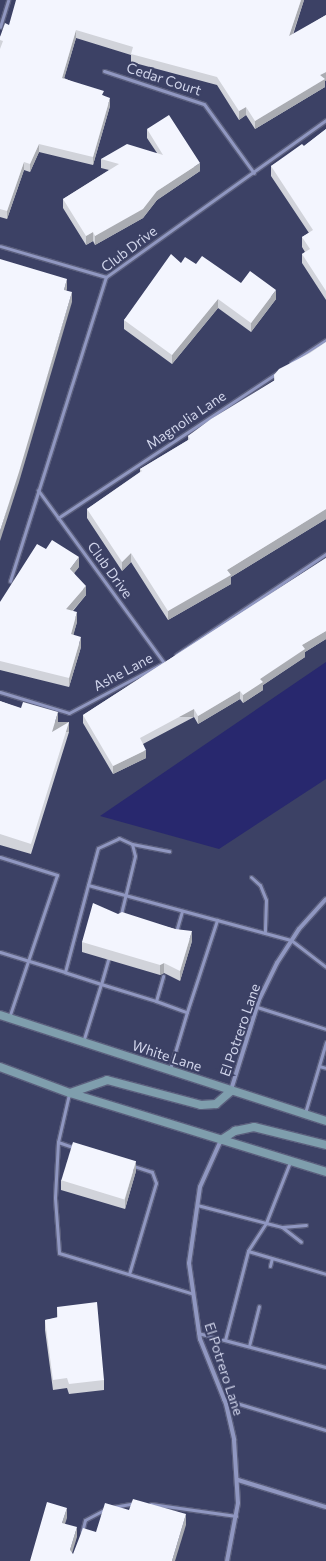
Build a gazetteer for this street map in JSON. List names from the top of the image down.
{
  "streets": {
    "main road": ["White Lane"],
    "street": ["El Potrero Lane"],
    "lane": [
      "Cedar Court",
      "Club Drive",
      "Magnolia Lane",
      "Ashe Lane"
    ]
  },
  "crossings": [
    ["Cedar Court", "Club Drive"],
    ["Club Drive", "Magnolia Lane"],
    ["Club Drive", "Ashe Lane"],
    ["El Potrero Lane", "White Lane"]
  ]
}
